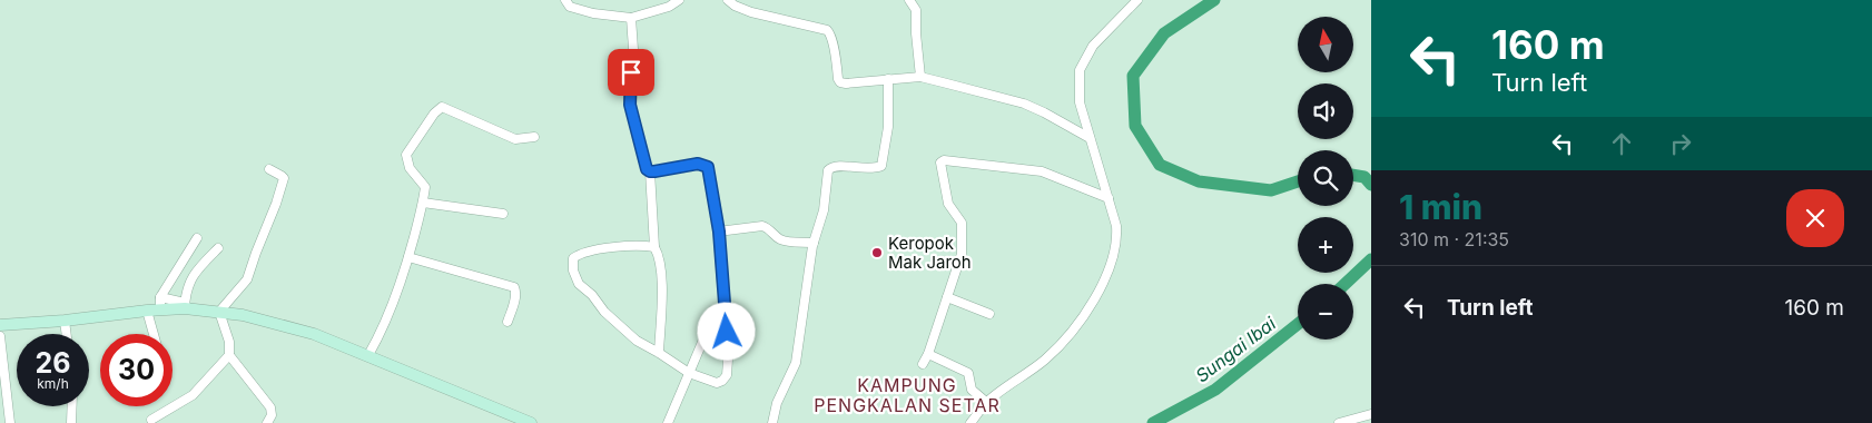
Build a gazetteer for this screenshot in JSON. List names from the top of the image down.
{
  "districts": ["KAMPUNG PENGKALAN SETAR"],
  "water": ["Sungai Ibai"],
  "places": ["Keropok Mak Jaroh"],
  "north": "top",
  "page": {
    "turn": ["160 m", "Turn left"],
    "map_buttons": ["+", "−"],
    "heading": ["1 min", "310 m · 21:35"],
    "list": [
      {
        "name": "Turn left",
        "value": "160 m"
      }
    ],
    "speed": "26 km/h",
    "limit": "30"
  }
}
